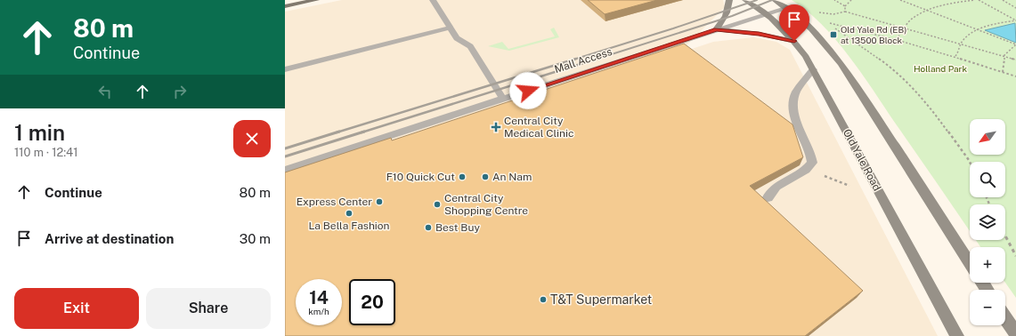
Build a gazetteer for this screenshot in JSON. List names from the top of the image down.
{
  "streets": {
    "main road": ["Old Yale Road"],
    "lane": ["Mall Access"]
  },
  "crossings": [
    ["Mall Access", "Old Yale Road"]
  ],
  "parks": ["Holland Park"],
  "places": {
    "transit": ["Old Yale Rd (EB) at 13500 Block"],
    "health": ["Central City Medical Clinic"],
    "other": [
      "F10 Quick Cut",
      "An Nam",
      "Express Center",
      "Central City Shopping Centre",
      "La Bella Fashion",
      "Best Buy",
      "T&T Supermarket"
    ]
  },
  "north": "bottom left",
  "page": {
    "turn": ["80 m", "Continue"],
    "heading": ["1 min", "110 m · 12:41"],
    "map_buttons": ["+", "−"],
    "list": [
      {
        "name": "Continue",
        "value": "80 m"
      },
      {
        "name": "Arrive at destination",
        "value": "30 m"
      }
    ],
    "speed": "14 km/h",
    "limit": "20",
    "buttons": ["Exit", "Share"]
  }
}
